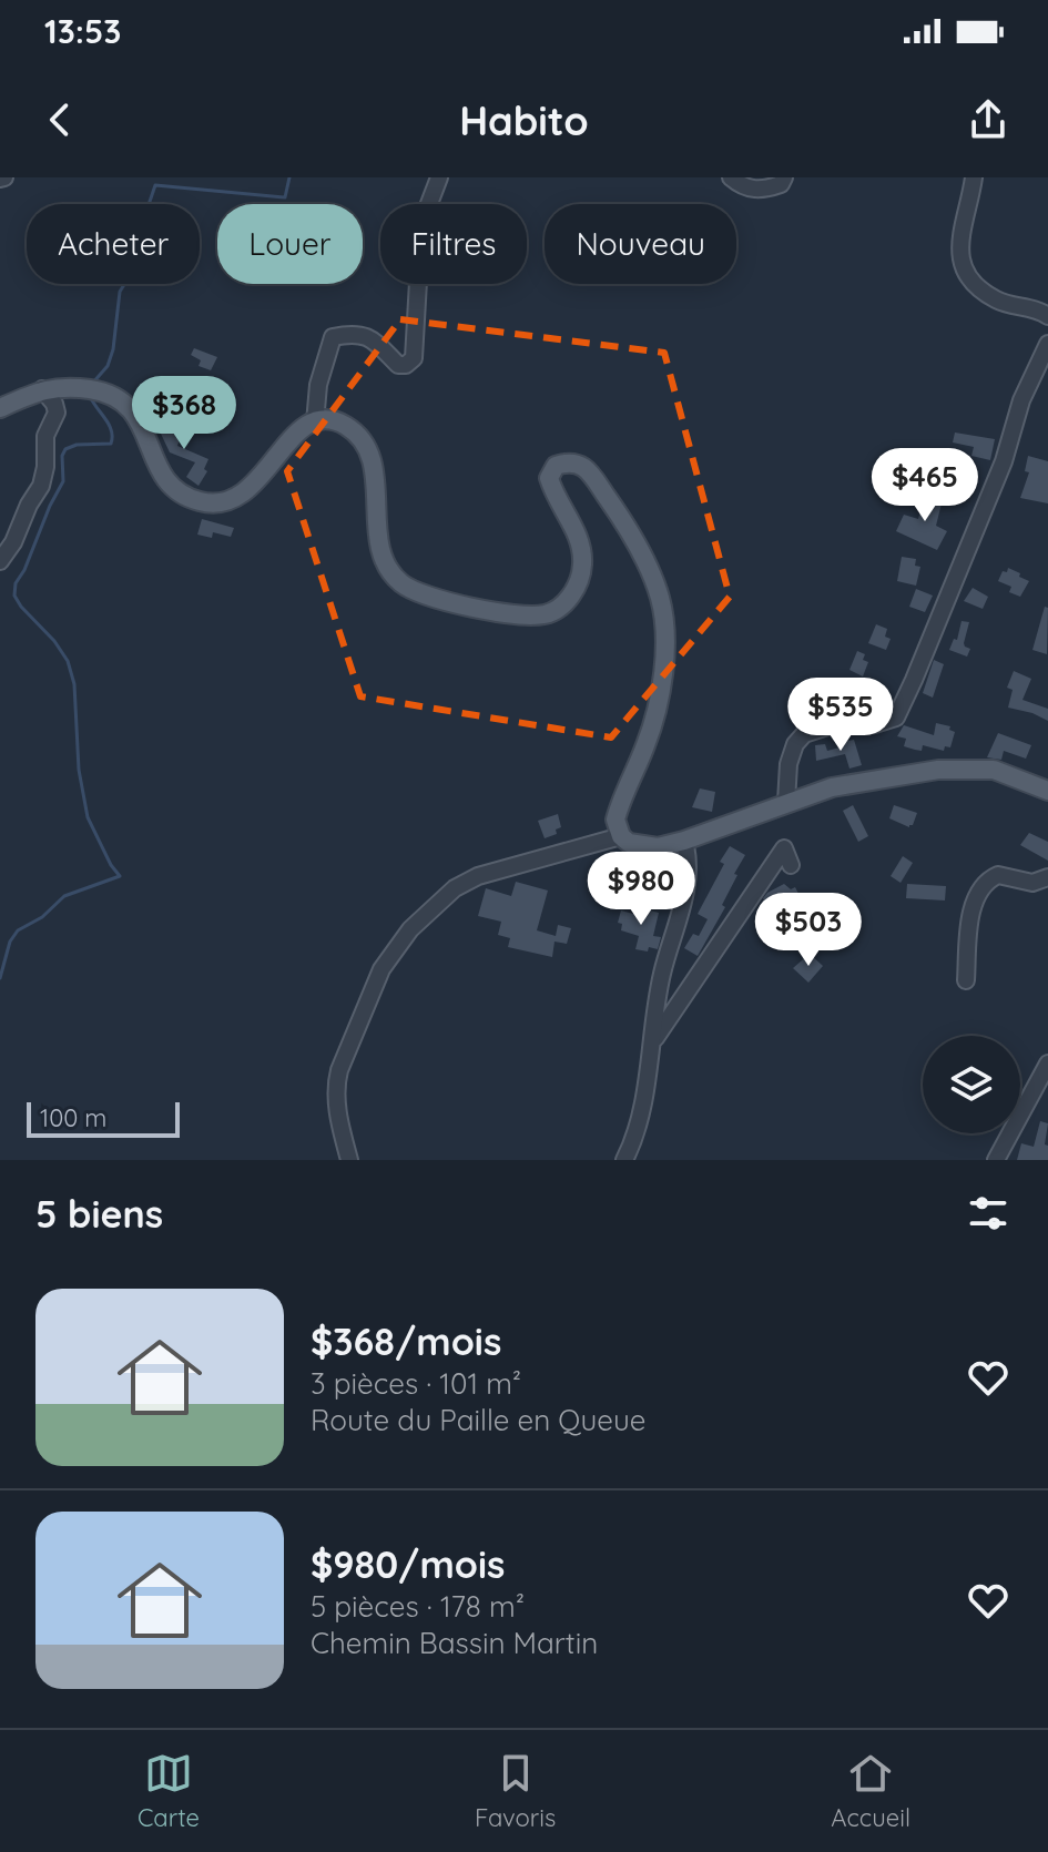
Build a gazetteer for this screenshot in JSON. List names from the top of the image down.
{
  "scale_bar": "100 m",
  "page": {
    "status": "13:53",
    "header": "Habito",
    "chip": [
      "Acheter",
      "Louer",
      "Filtres",
      "Nouveau"
    ],
    "price": [
      "$368",
      "$465",
      "$535",
      "$980",
      "$503"
    ],
    "scale": "100 m",
    "heading": "5 biens",
    "list": [
      {
        "name": "$368/mois",
        "note": "3 pièces · 101 m² · Route du Paille en Queue"
      },
      {
        "name": "$980/mois",
        "note": "5 pièces · 178 m² · Chemin Bassin Martin"
      }
    ],
    "tabs": ["Carte", "Favoris", "Accueil"]
  }
}
